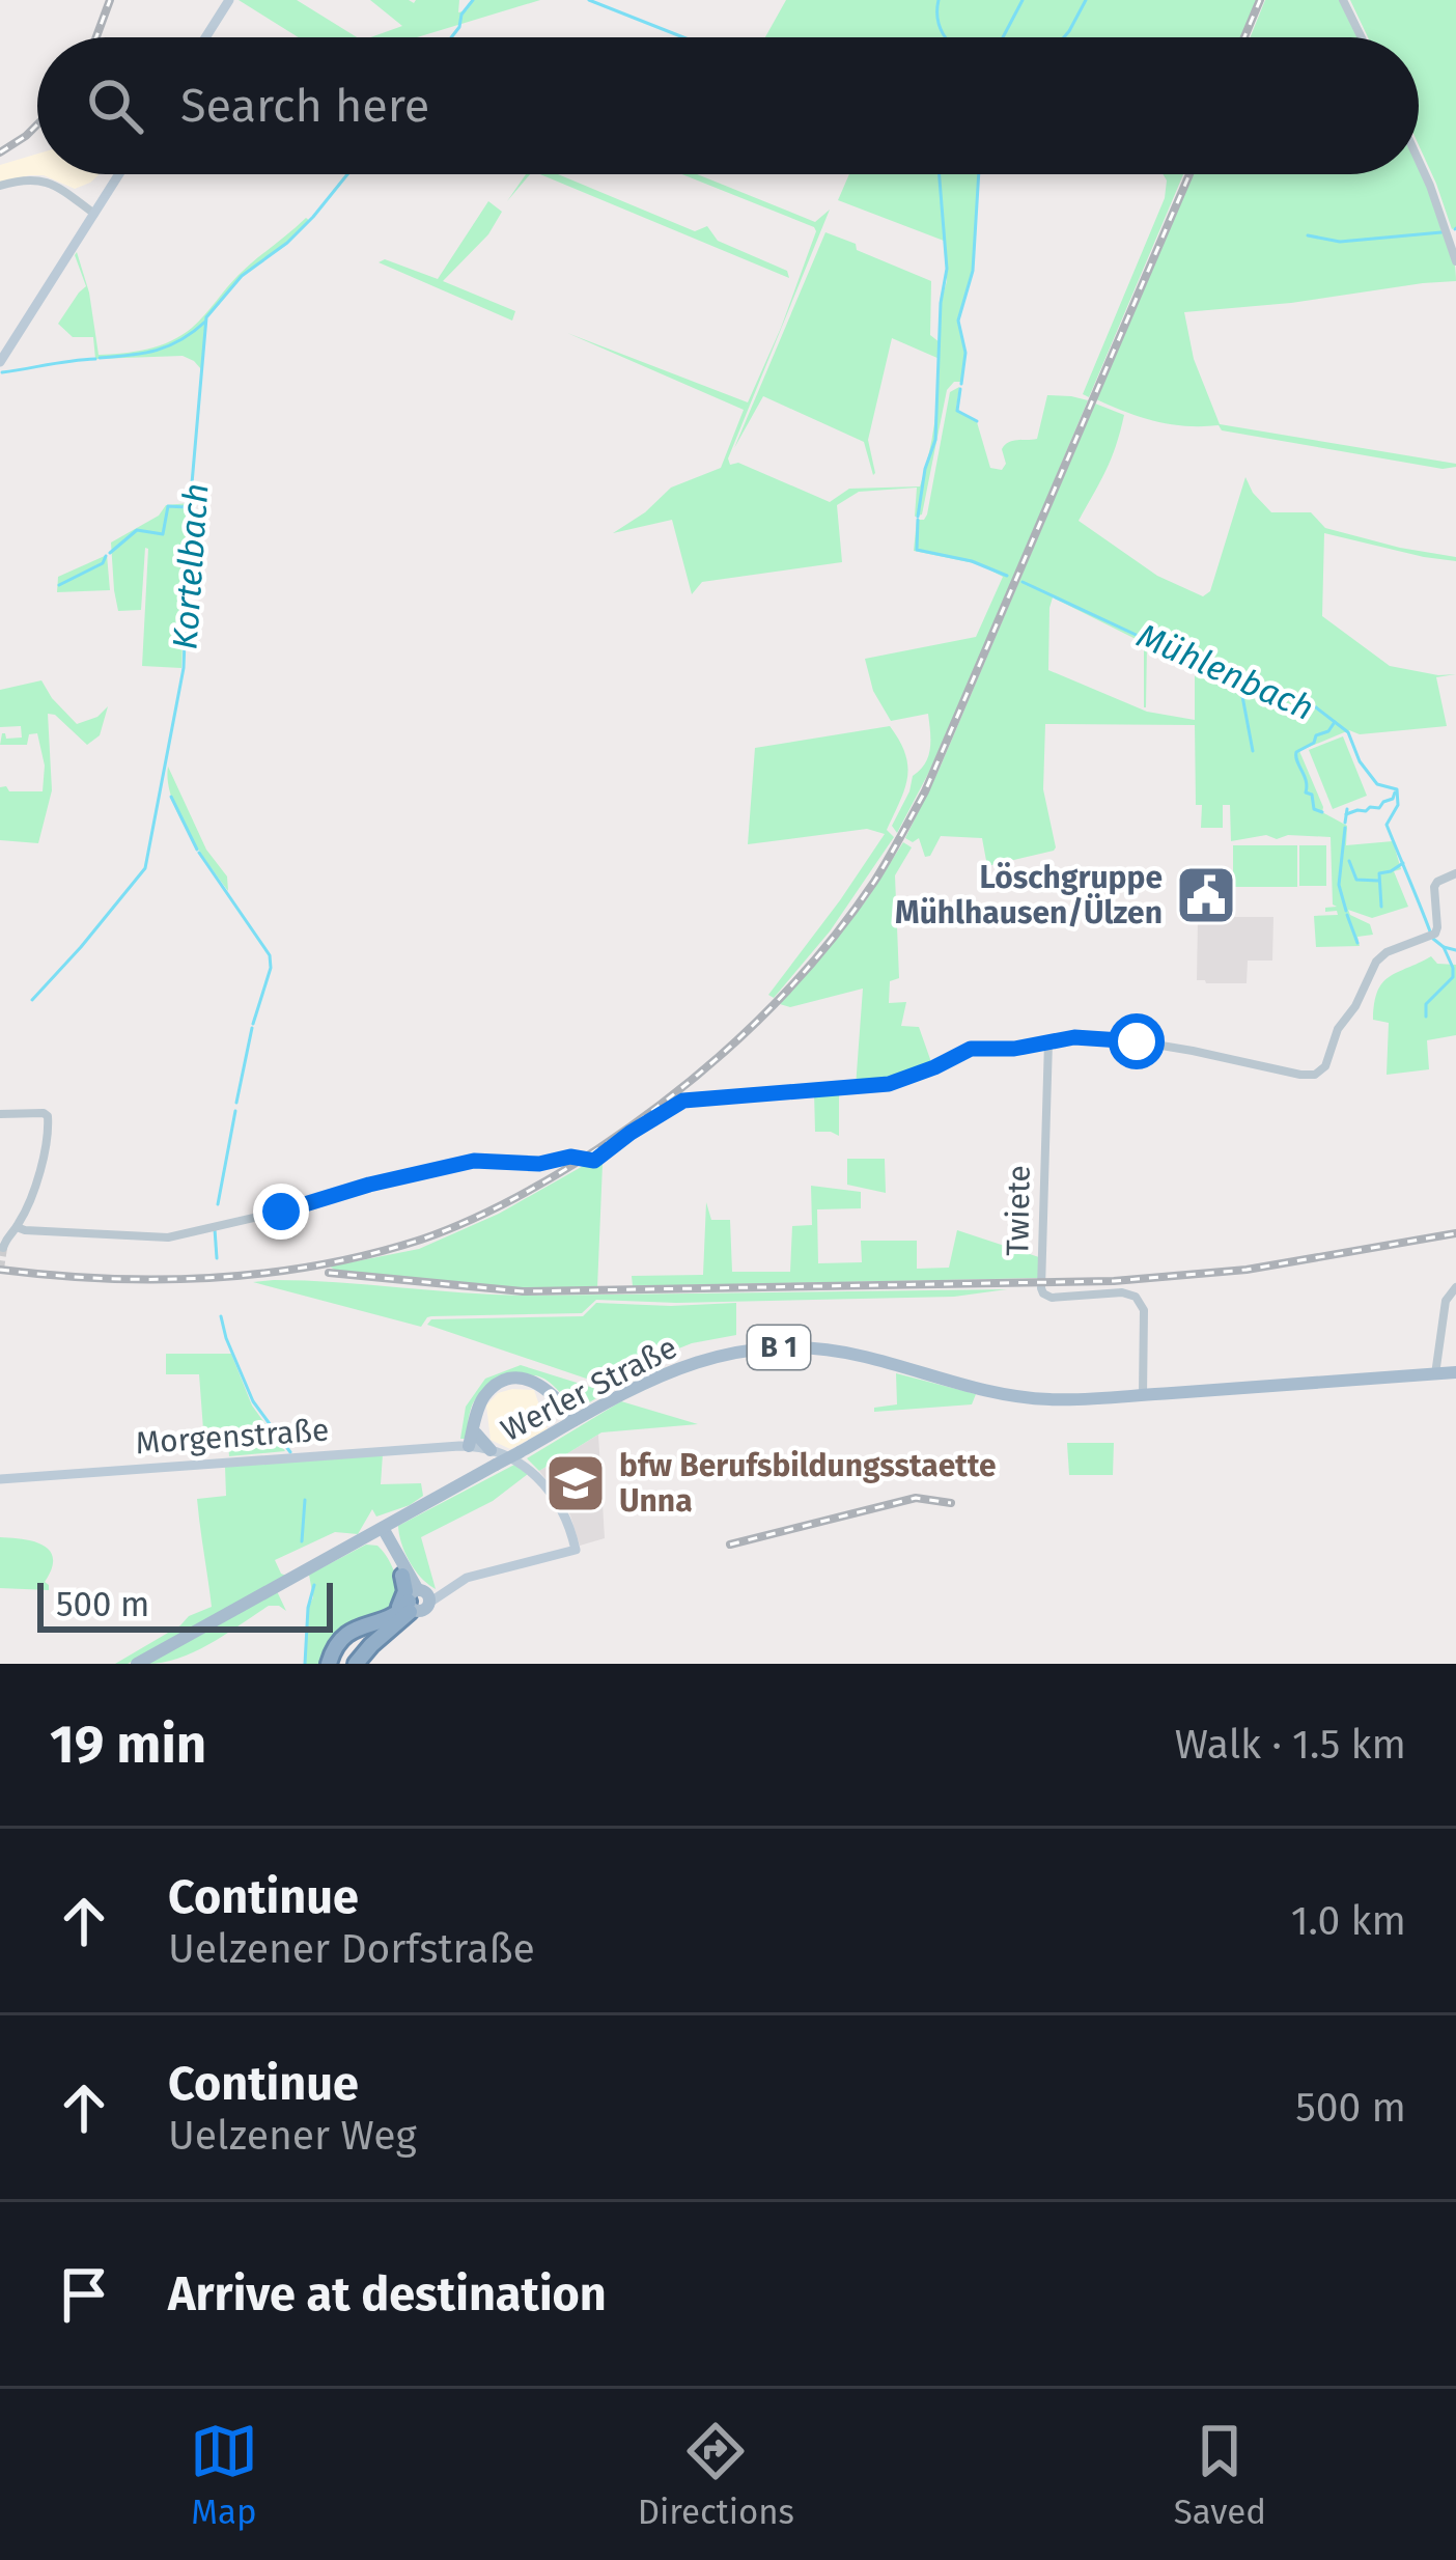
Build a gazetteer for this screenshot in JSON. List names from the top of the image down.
{
  "streets": {
    "main road": ["B 1", "Werler Straße", "Morgenstraße"],
    "street": ["Twiete"]
  },
  "crossings": [
    ["Twiete", "Werler Straße"],
    ["B 1", "Werler Straße"]
  ],
  "water": ["Kortelbach", "Mühlenbach"],
  "places": {
    "public building": ["Löschgruppe Mühlhausen/Ülzen"],
    "school or university": ["bfw Berufsbildungsstaette Unna"]
  },
  "scale_bar": "500 m",
  "page": {
    "search": "Search here",
    "scale": "500 m",
    "heading": ["19 min", "Walk · 1.5 km"],
    "list": [
      ["Continue", "Uelzener Dorfstraße", "1.0 km"],
      ["Continue", "Uelzener Weg", "500 m"],
      "Arrive at destination"
    ],
    "nav": ["Map", "Directions", "Saved"]
  }
}
